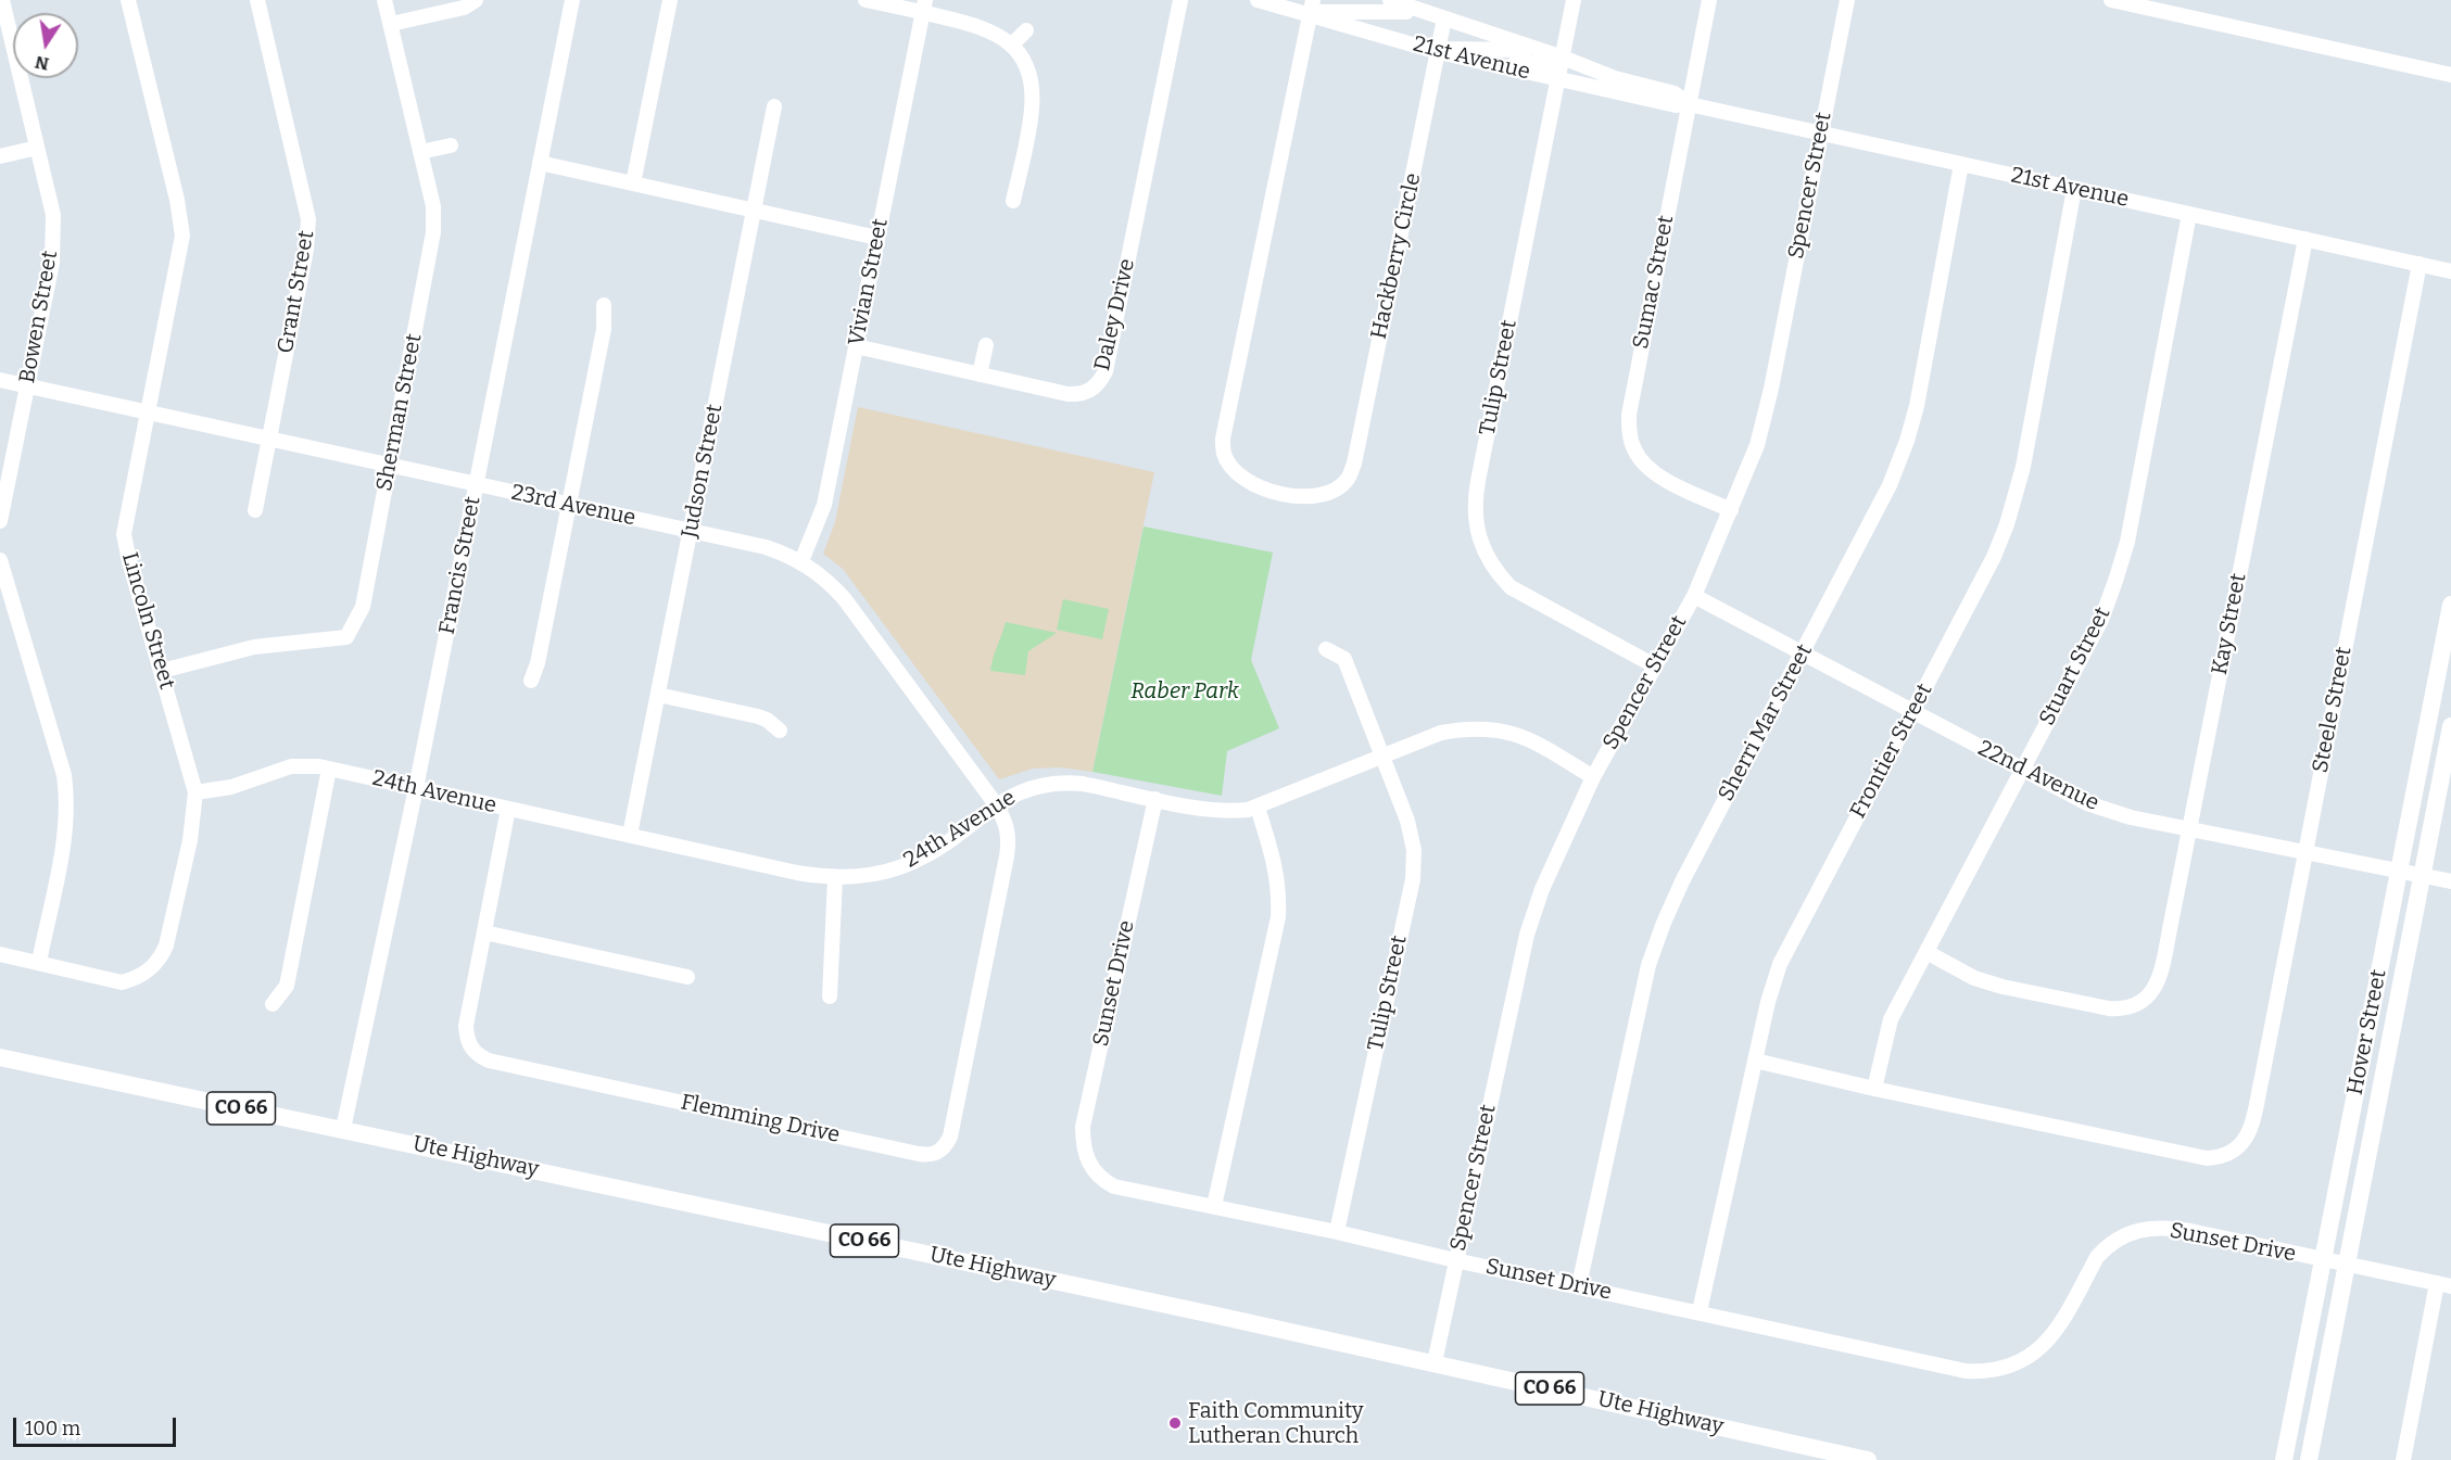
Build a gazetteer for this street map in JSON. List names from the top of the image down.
{
  "streets": {
    "main road": ["Hover Street", "CO 66", "Ute Highway"],
    "street": [
      "21st Avenue",
      "Spencer Street",
      "Hackberry Circle",
      "Vivian Street",
      "Sumac Street",
      "Grant Street",
      "Daley Drive",
      "Bowen Street",
      "Tulip Street",
      "Sherman Street",
      "Judson Street",
      "23rd Avenue",
      "Francis Street",
      "Lincoln Street",
      "Kay Street",
      "Stuart Street",
      "Steele Street",
      "Sherri Mar Street",
      "Frontier Street",
      "22nd Avenue",
      "24th Avenue",
      "Sunset Drive",
      "Flemming Drive"
    ]
  },
  "crossings": [
    ["21st Avenue", "Spencer Street"],
    ["21st Avenue", "Hackberry Circle"],
    ["21st Avenue", "Sumac Street"],
    ["21st Avenue", "Tulip Street"],
    ["21st Avenue", "Kay Street"],
    ["21st Avenue", "Stuart Street"],
    ["21st Avenue", "Steele Street"],
    ["21st Avenue", "Sherri Mar Street"],
    ["21st Avenue", "Frontier Street"],
    ["Spencer Street", "Sumac Street"],
    ["Spencer Street", "Tulip Street"],
    ["Spencer Street", "22nd Avenue"],
    ["Spencer Street", "24th Avenue"],
    ["Spencer Street", "Sunset Drive"],
    ["Spencer Street", "Ute Highway"],
    ["Vivian Street", "Daley Drive"],
    ["Vivian Street", "23rd Avenue"],
    ["Grant Street", "23rd Avenue"],
    ["Bowen Street", "23rd Avenue"],
    ["Tulip Street", "24th Avenue"],
    ["Tulip Street", "Sunset Drive"],
    ["Sherman Street", "23rd Avenue"],
    ["Sherman Street", "Lincoln Street"],
    ["Judson Street", "23rd Avenue"],
    ["Judson Street", "24th Avenue"],
    ["23rd Avenue", "Francis Street"],
    ["23rd Avenue", "Lincoln Street"],
    ["23rd Avenue", "24th Avenue"],
    ["23rd Avenue", "Flemming Drive"],
    ["Francis Street", "24th Avenue"],
    ["Francis Street", "Ute Highway"],
    ["Lincoln Street", "24th Avenue"],
    ["Kay Street", "Stuart Street"],
    ["Kay Street", "22nd Avenue"],
    ["Stuart Street", "Steele Street"],
    ["Stuart Street", "22nd Avenue"],
    ["Steele Street", "22nd Avenue"],
    ["Sherri Mar Street", "22nd Avenue"],
    ["Sherri Mar Street", "Sunset Drive"],
    ["Frontier Street", "22nd Avenue"],
    ["Frontier Street", "Sunset Drive"],
    ["22nd Avenue", "Hover Street"],
    ["24th Avenue", "Sunset Drive"],
    ["24th Avenue", "Flemming Drive"],
    ["Sunset Drive", "Hover Street"]
  ],
  "parks": ["Raber Park"],
  "places": ["Faith Community Lutheran Church"],
  "scale_bar": "100 m",
  "north": "bottom"
}
